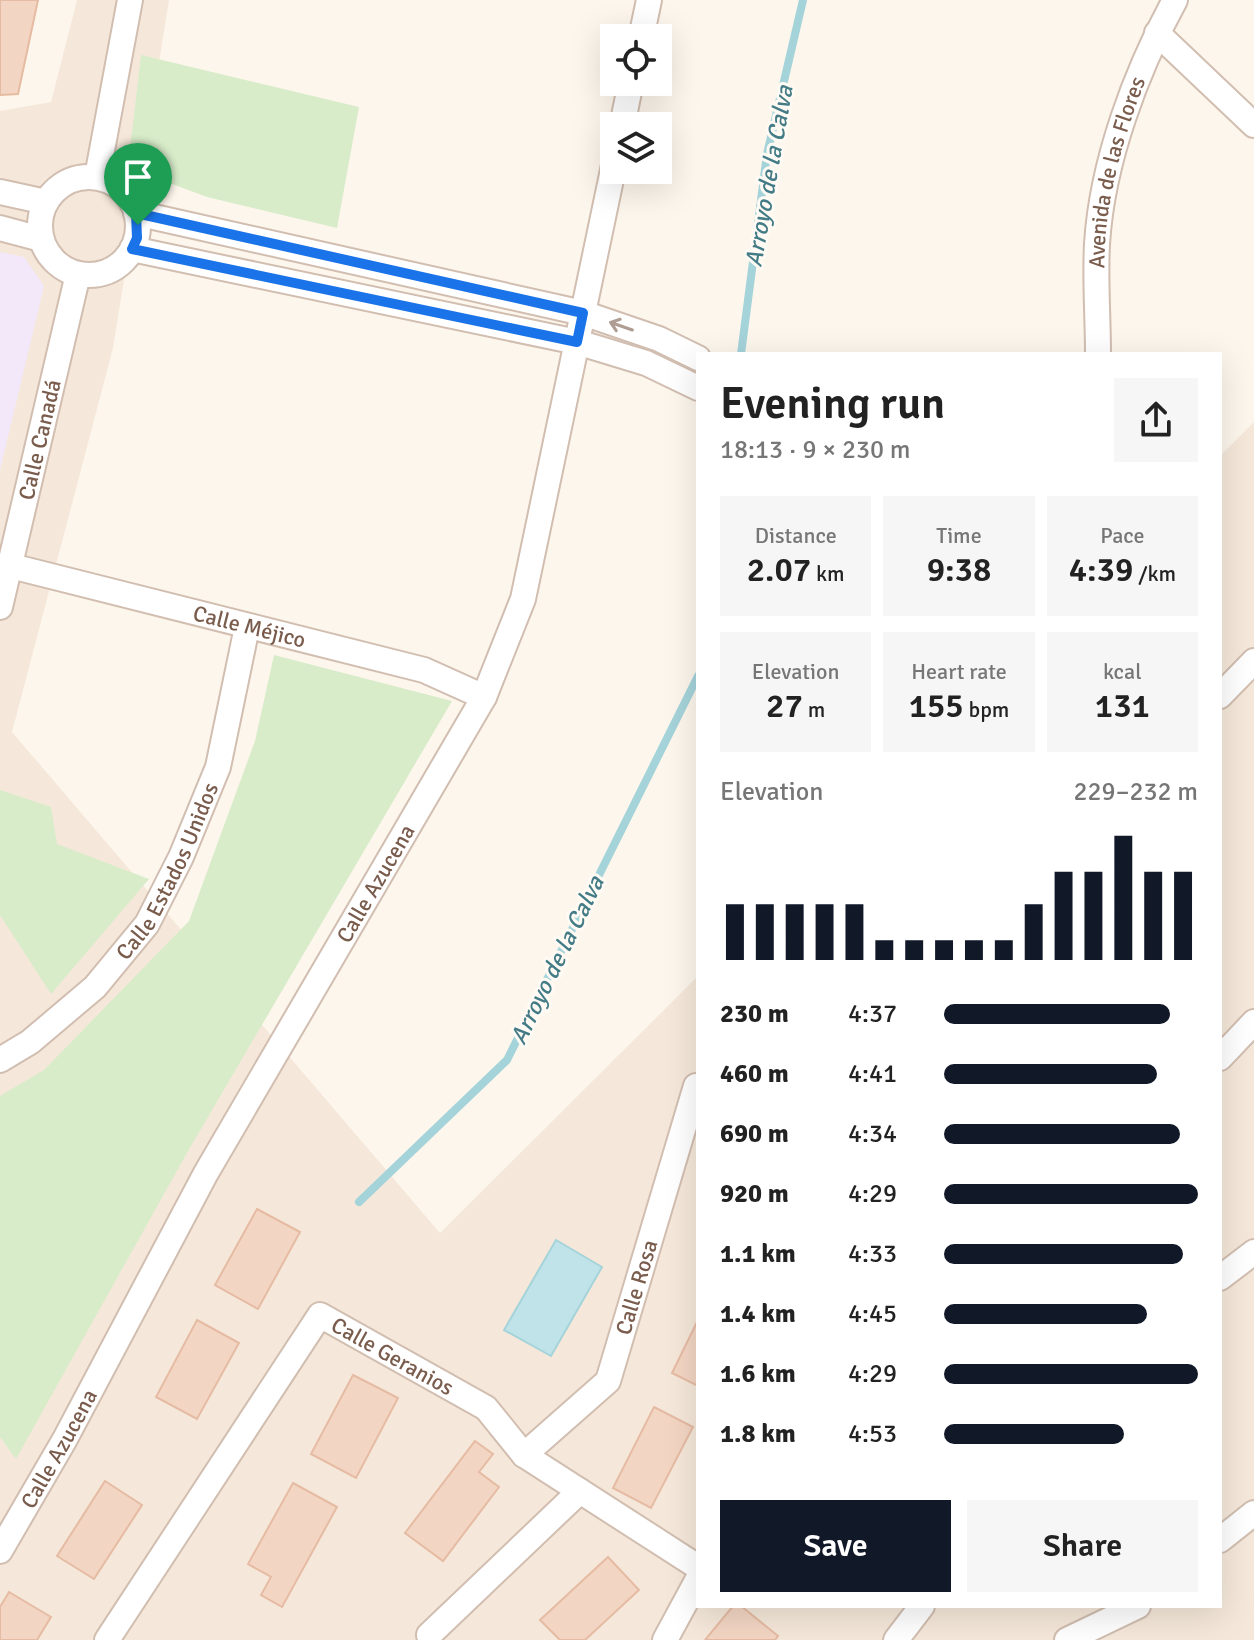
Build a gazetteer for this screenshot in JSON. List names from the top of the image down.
{
  "streets": {
    "street": [
      "Avenida de las Flores",
      "Calle Canadá",
      "Calle Méjico",
      "Calle Estados Unidos",
      "Calle Azucena",
      "Calle Rosa",
      "Calle Geranios"
    ]
  },
  "crossings": [
    ["Calle Canadá", "Calle Méjico"],
    ["Calle Méjico", "Calle Estados Unidos"],
    ["Calle Méjico", "Calle Azucena"],
    ["Calle Rosa", "Calle Geranios"]
  ],
  "water": ["Arroyo de la Calva"],
  "page": {
    "heading": ["Evening run", "18:13 · 9 × 230 m"],
    "stats": [
      ["Distance", "2.07 km"],
      ["Time", "9:38"],
      ["Pace", "4:39 /km"],
      ["Elevation", "27 m"],
      ["Heart rate", "155 bpm"],
      ["kcal", "131"]
    ],
    "chart": ["Elevation", "229–232 m"],
    "list": [
      {
        "name": "230 m",
        "note": "4:37"
      },
      {
        "name": "460 m",
        "note": "4:41"
      },
      {
        "name": "690 m",
        "note": "4:34"
      },
      {
        "name": "920 m",
        "note": "4:29"
      },
      {
        "name": "1.1 km",
        "note": "4:33"
      },
      {
        "name": "1.4 km",
        "note": "4:45"
      },
      {
        "name": "1.6 km",
        "note": "4:29"
      },
      {
        "name": "1.8 km",
        "note": "4:53"
      }
    ],
    "buttons": ["Save", "Share"]
  }
}
